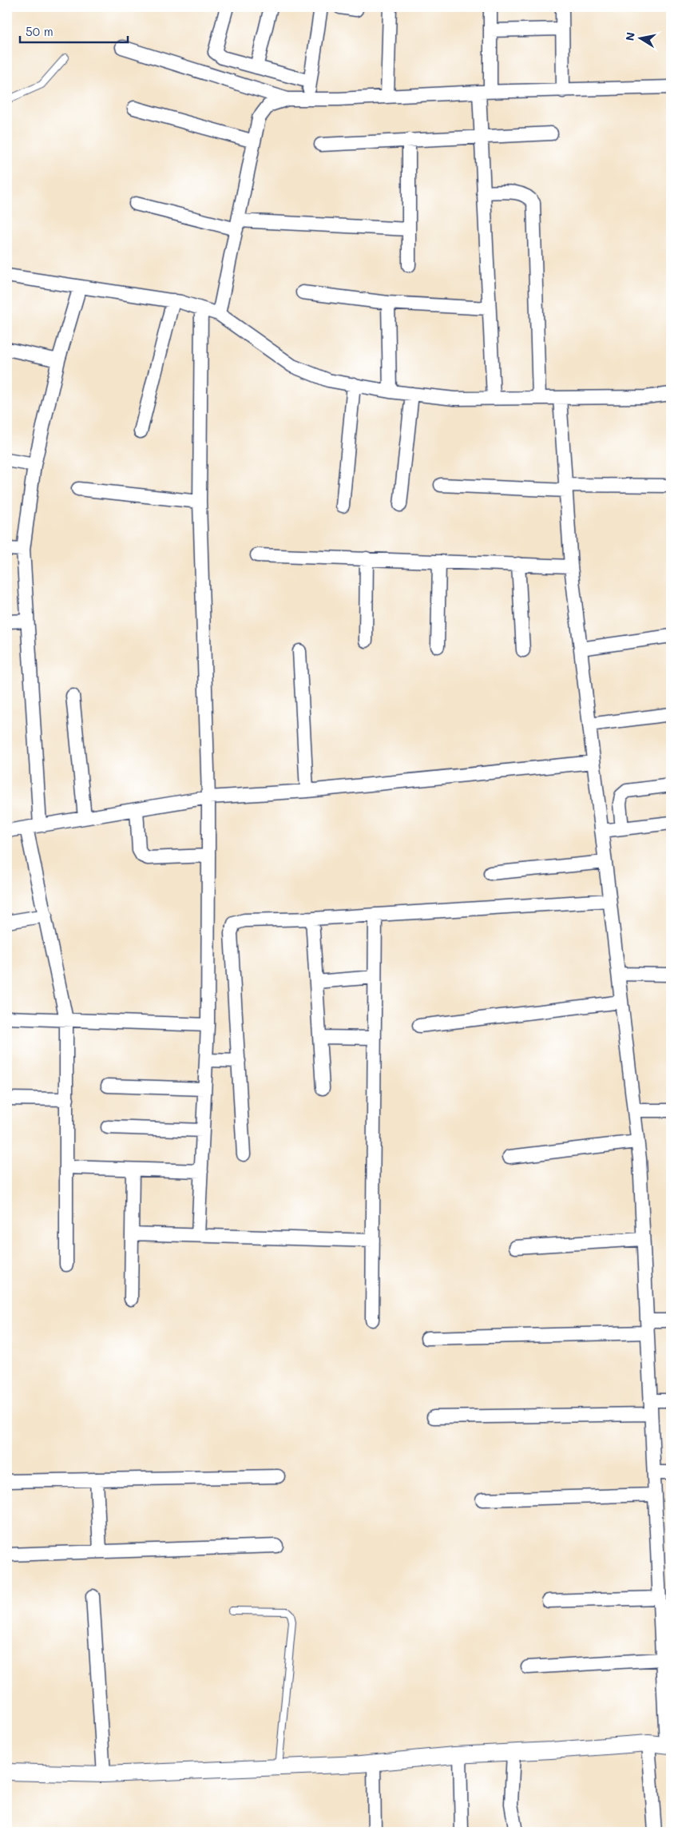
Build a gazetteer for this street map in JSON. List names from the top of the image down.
{
  "scale_bar": "50 m",
  "north": "left"
}
